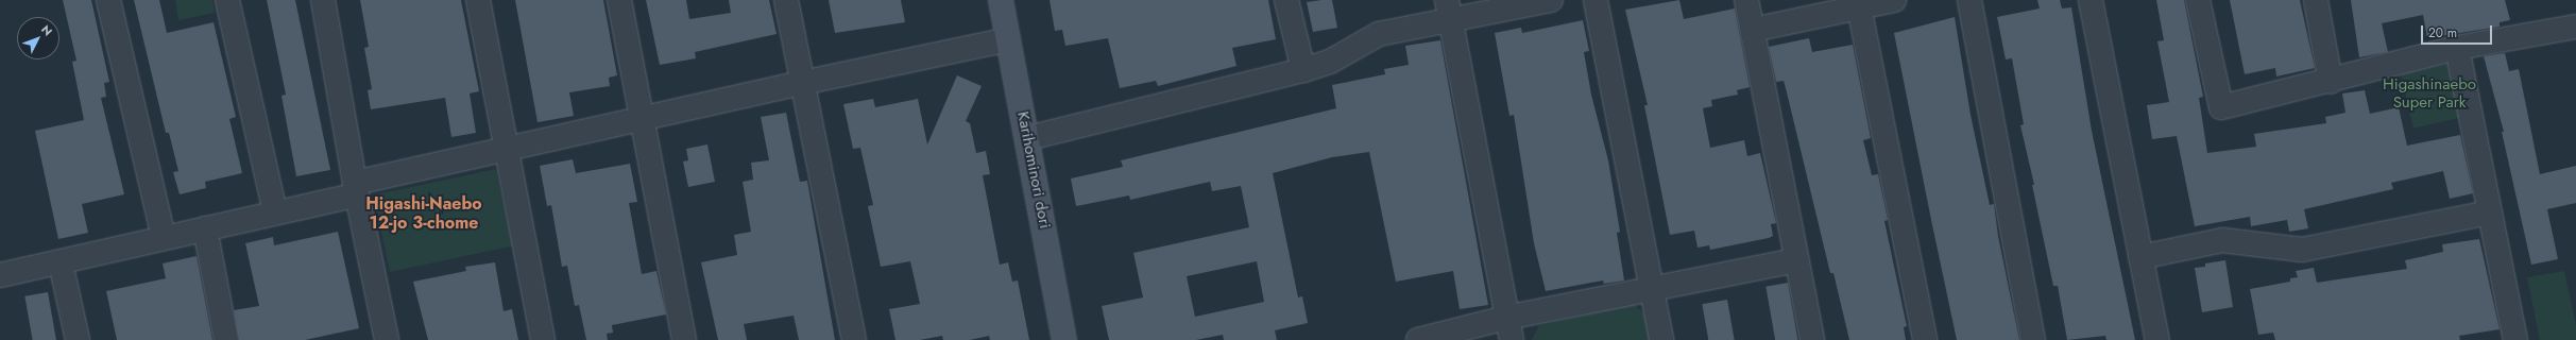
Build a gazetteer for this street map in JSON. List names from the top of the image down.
{
  "streets": {
    "street": ["Karihominori dori"]
  },
  "districts": ["Higashi-Naebo 12-jo 3-chome"],
  "parks": ["Higashinaebo Super Park"],
  "scale_bar": "20 m",
  "north": "top right"
}
